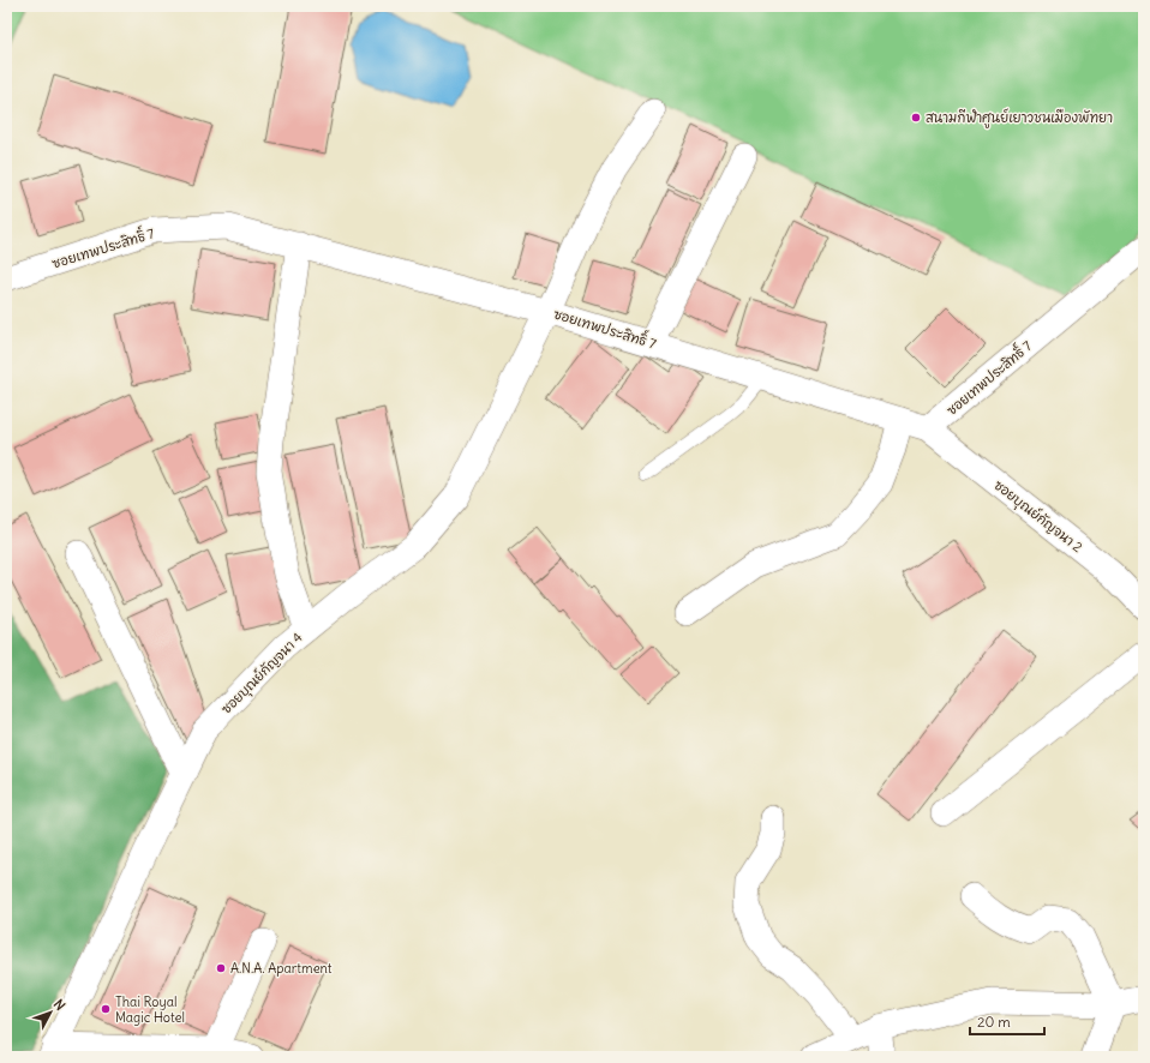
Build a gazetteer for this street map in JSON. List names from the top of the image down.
{
  "streets": {
    "street": ["ซอยเทพประสิทธิ์ 7", "ซอยบุณย์กัญจนา 2", "ซอยบุณย์กัญจนา 4"]
  },
  "crossings": [
    ["ซอยเทพประสิทธิ์ 7", "ซอยบุณย์กัญจนา 2"],
    ["ซอยเทพประสิทธิ์ 7", "ซอยบุณย์กัญจนา 4"]
  ],
  "places": ["สนามกีฬาศูนย์เยาวชนเมืองพัทยา", "A.N.A. Apartment", "Thai Royal Magic Hotel"],
  "scale_bar": "20 m",
  "north": "top right"
}
